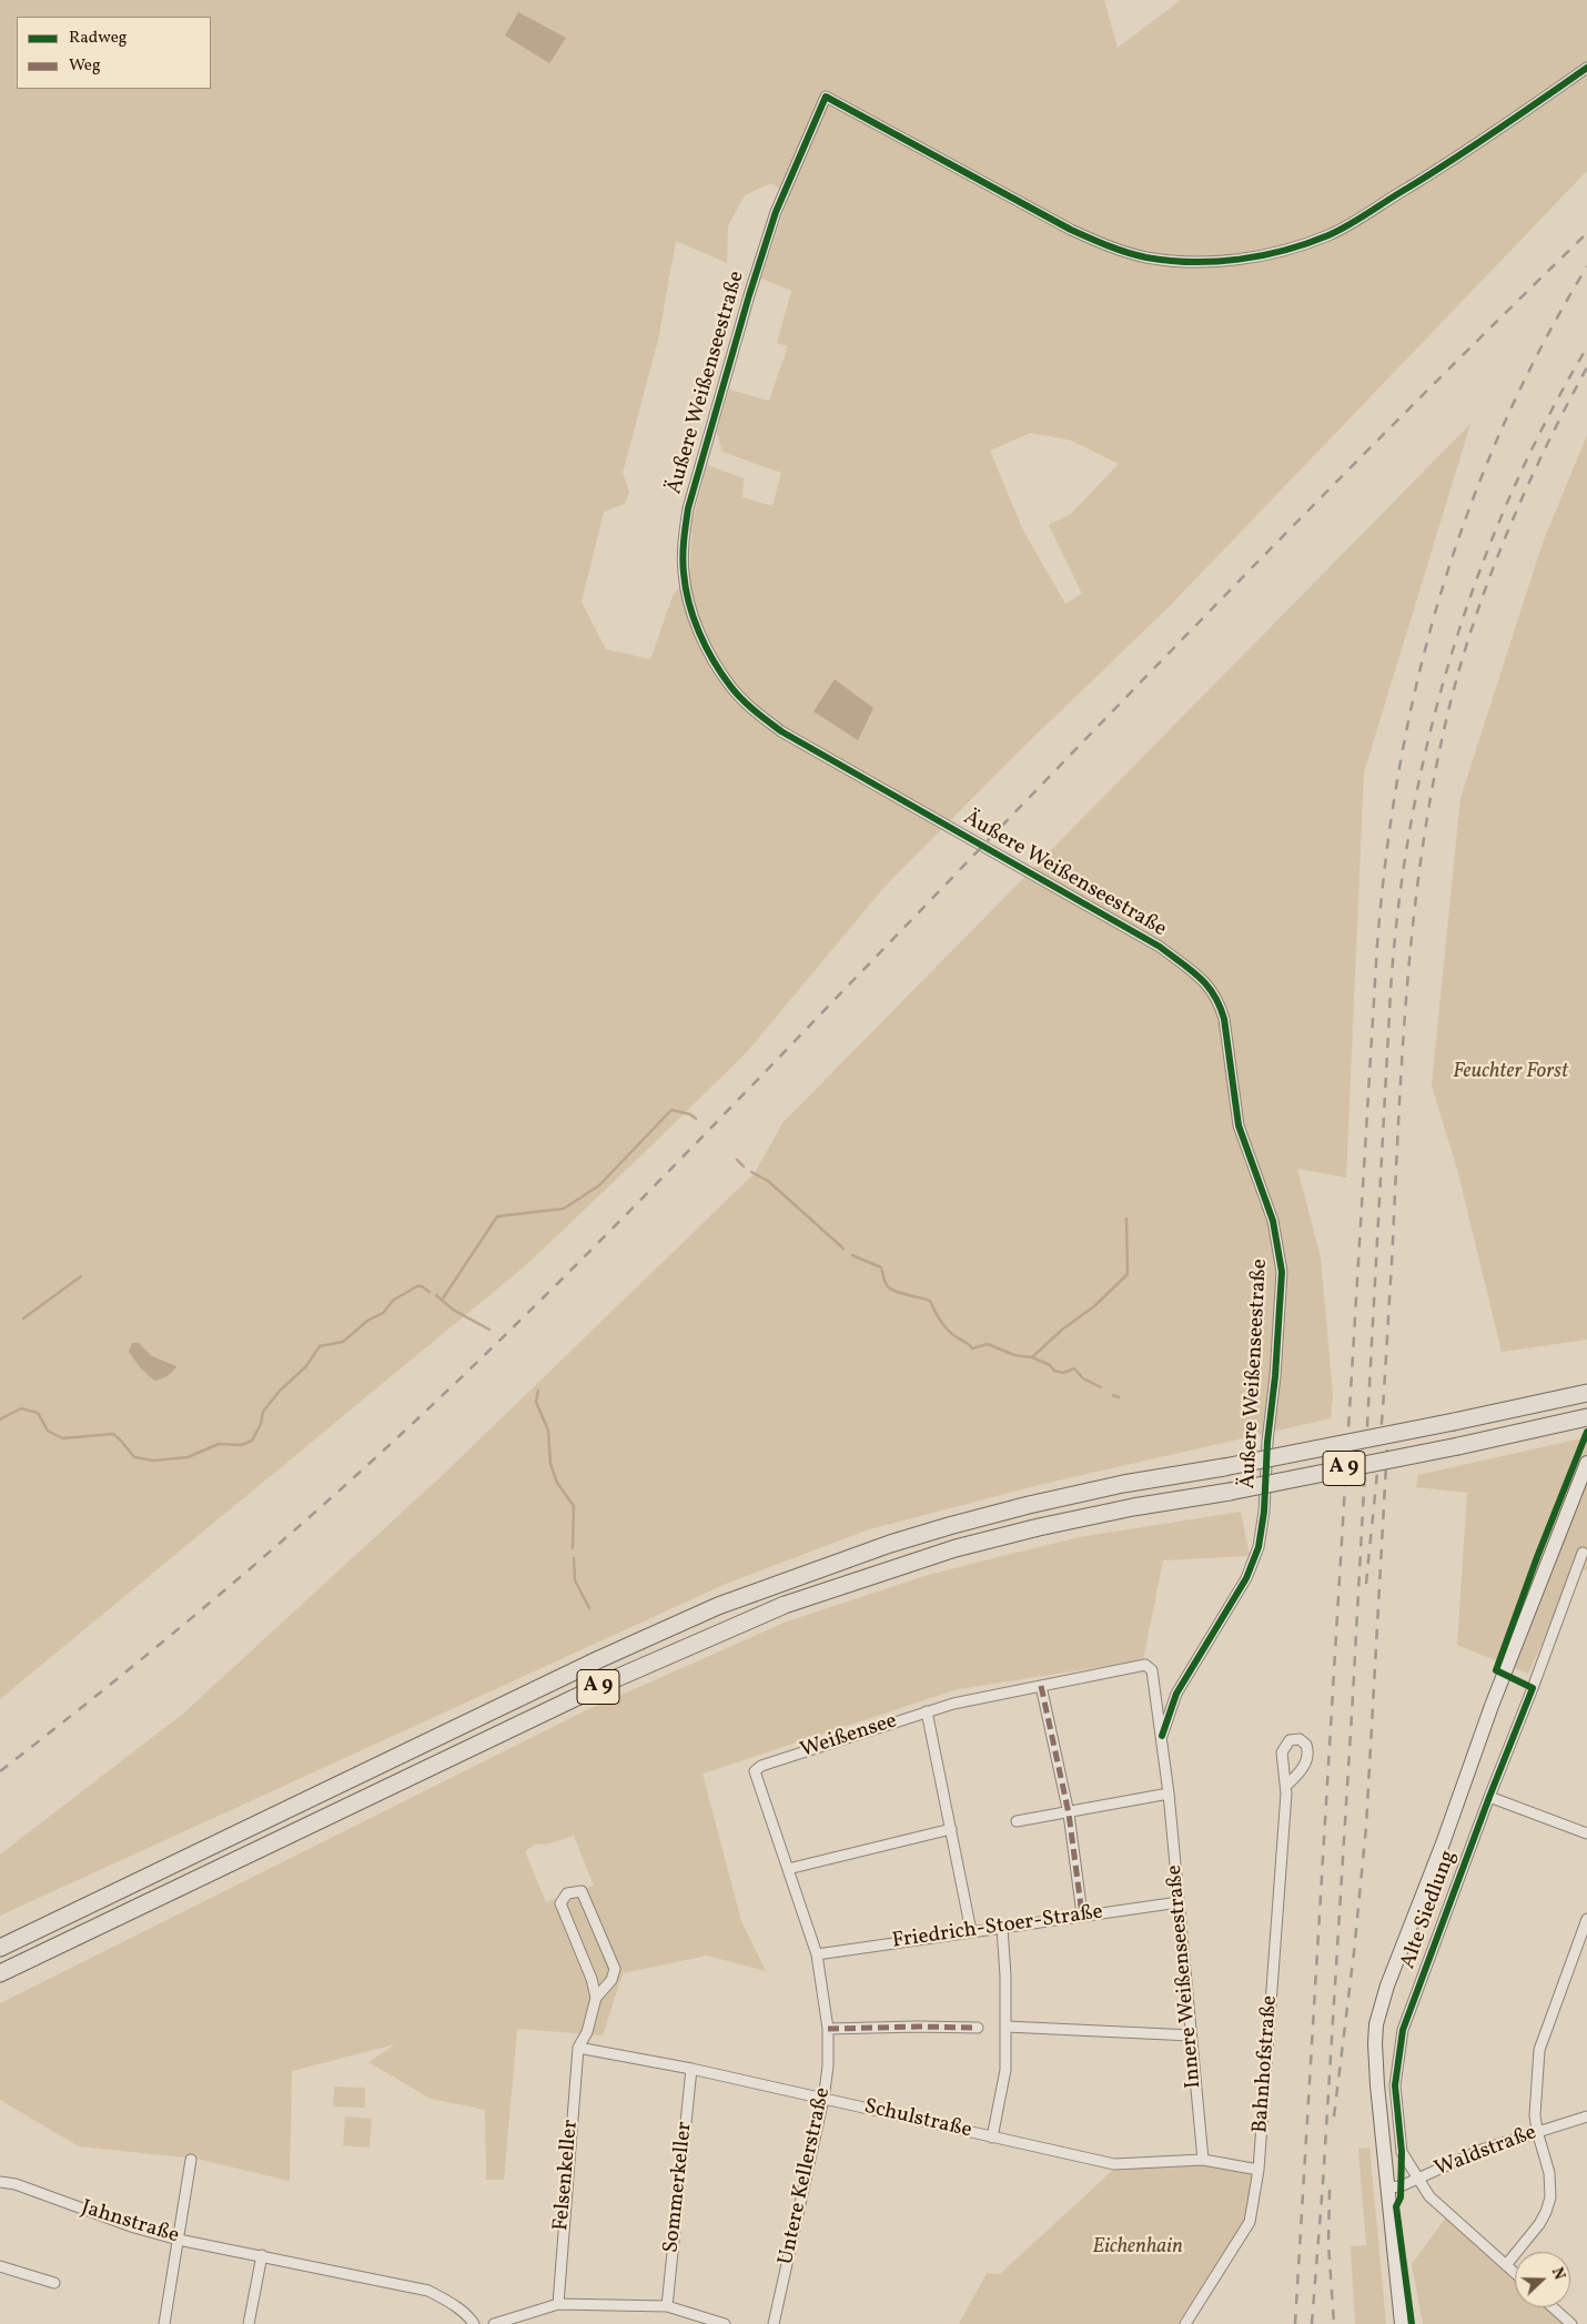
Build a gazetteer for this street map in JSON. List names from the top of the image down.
{
  "streets": {
    "highway": ["A 9"],
    "street": [
      "Äußere Weißenseestraße",
      "Weißensee",
      "Alte Siedlung",
      "Friedrich-Stoer-Straße",
      "Innere Weißenseestraße",
      "Bahnhofstraße",
      "Schulstraße",
      "Waldstraße",
      "Felsenkeller",
      "Untere Kellerstraße",
      "Sommerkeller",
      "Jahnstraße"
    ]
  },
  "crossings": [
    ["Äußere Weißenseestraße", "Innere Weißenseestraße"],
    ["Weißensee", "Friedrich-Stoer-Straße"],
    ["Weißensee", "Innere Weißenseestraße"],
    ["Weißensee", "Untere Kellerstraße"],
    ["Alte Siedlung", "Waldstraße"],
    ["Friedrich-Stoer-Straße", "Innere Weißenseestraße"],
    ["Friedrich-Stoer-Straße", "Untere Kellerstraße"],
    ["Innere Weißenseestraße", "Schulstraße"],
    ["Bahnhofstraße", "Schulstraße"],
    ["Schulstraße", "Felsenkeller"],
    ["Schulstraße", "Untere Kellerstraße"],
    ["Schulstraße", "Sommerkeller"]
  ],
  "parks": ["Feuchter Forst", "Eichenhain"],
  "legend": ["Radweg", "Weg"],
  "north": "right"
}
